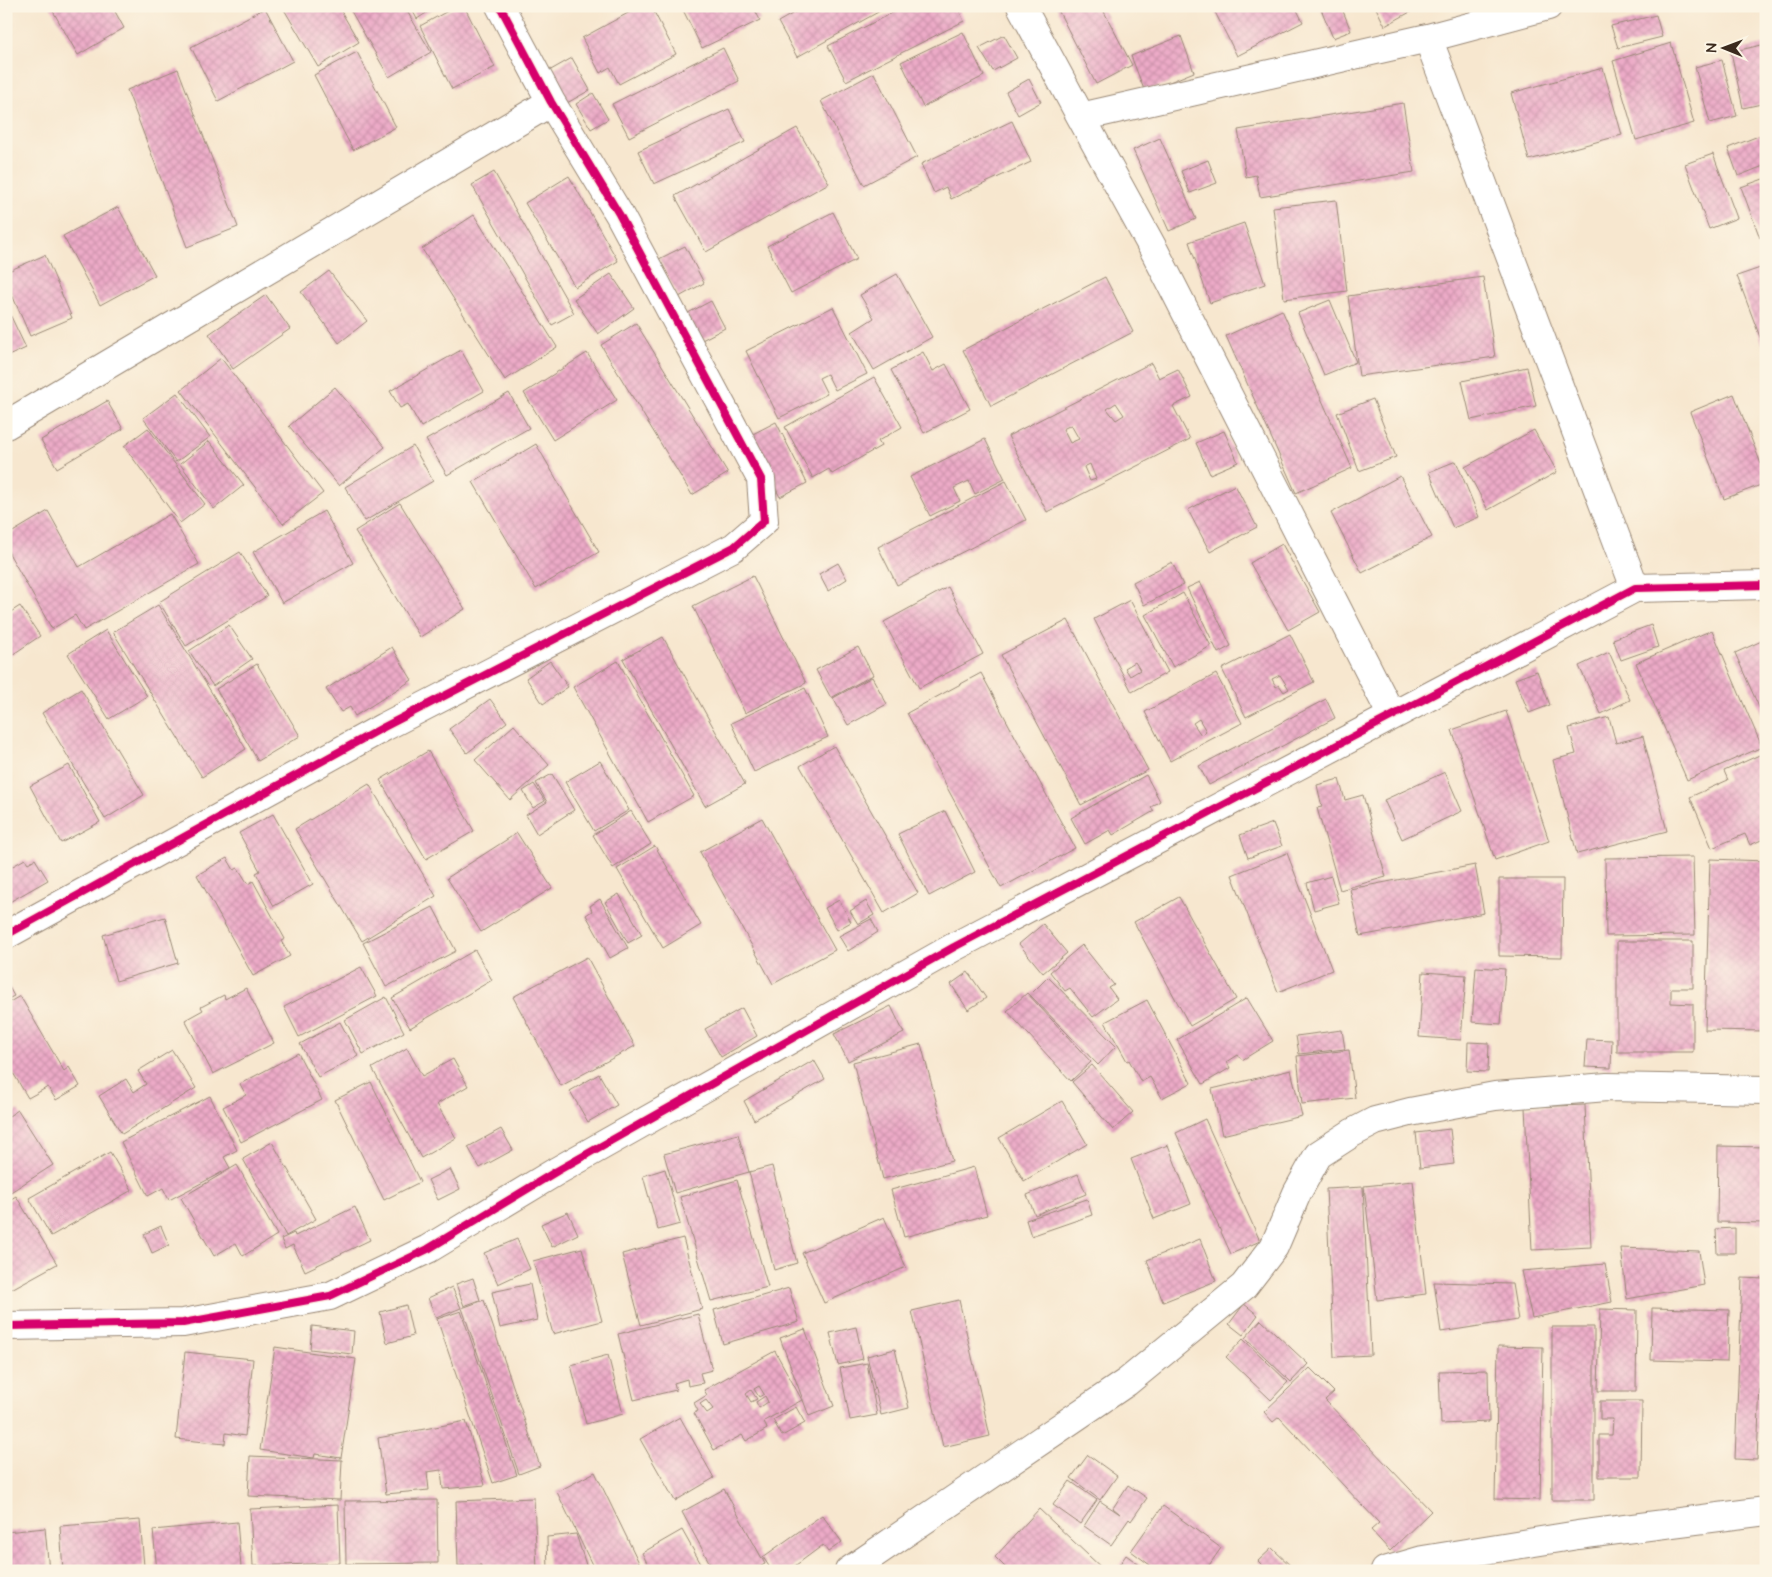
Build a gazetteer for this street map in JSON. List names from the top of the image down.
{
  "north": "left"
}
